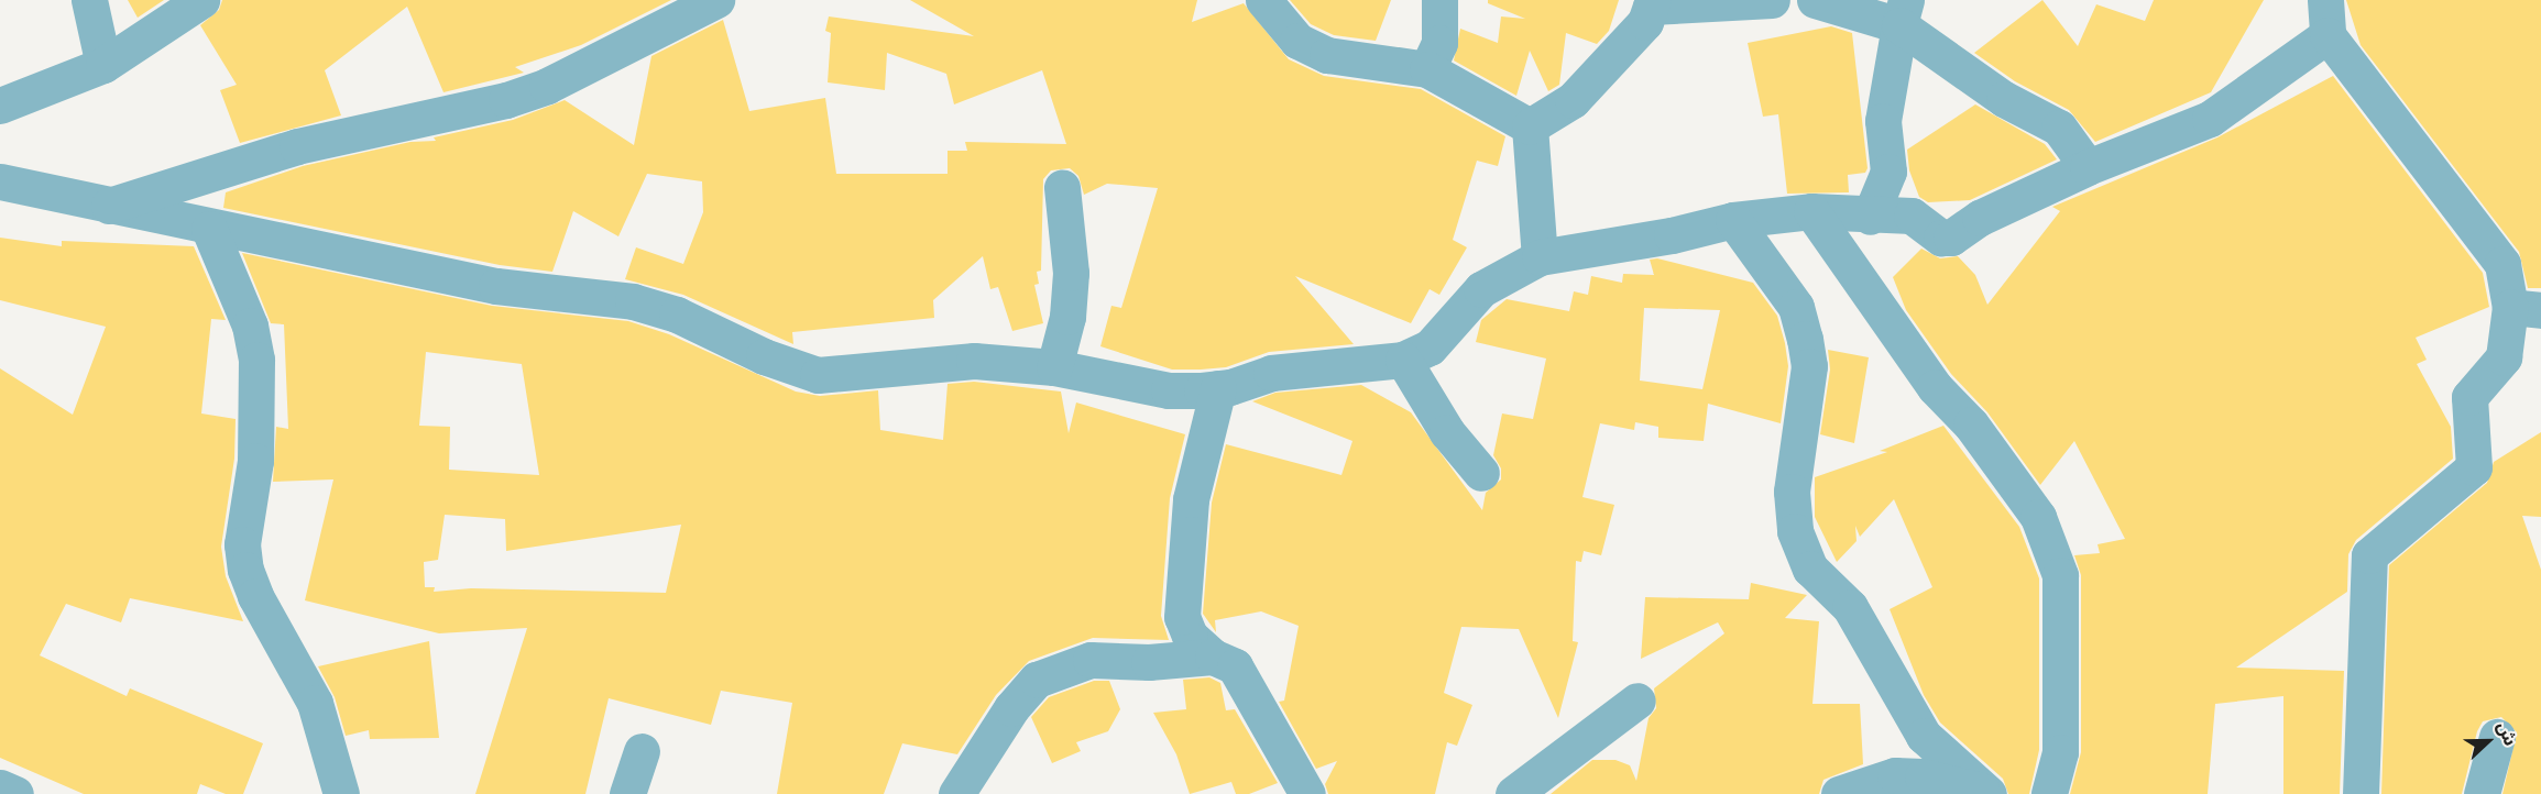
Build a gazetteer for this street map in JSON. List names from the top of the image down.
{
  "north": "right"
}
